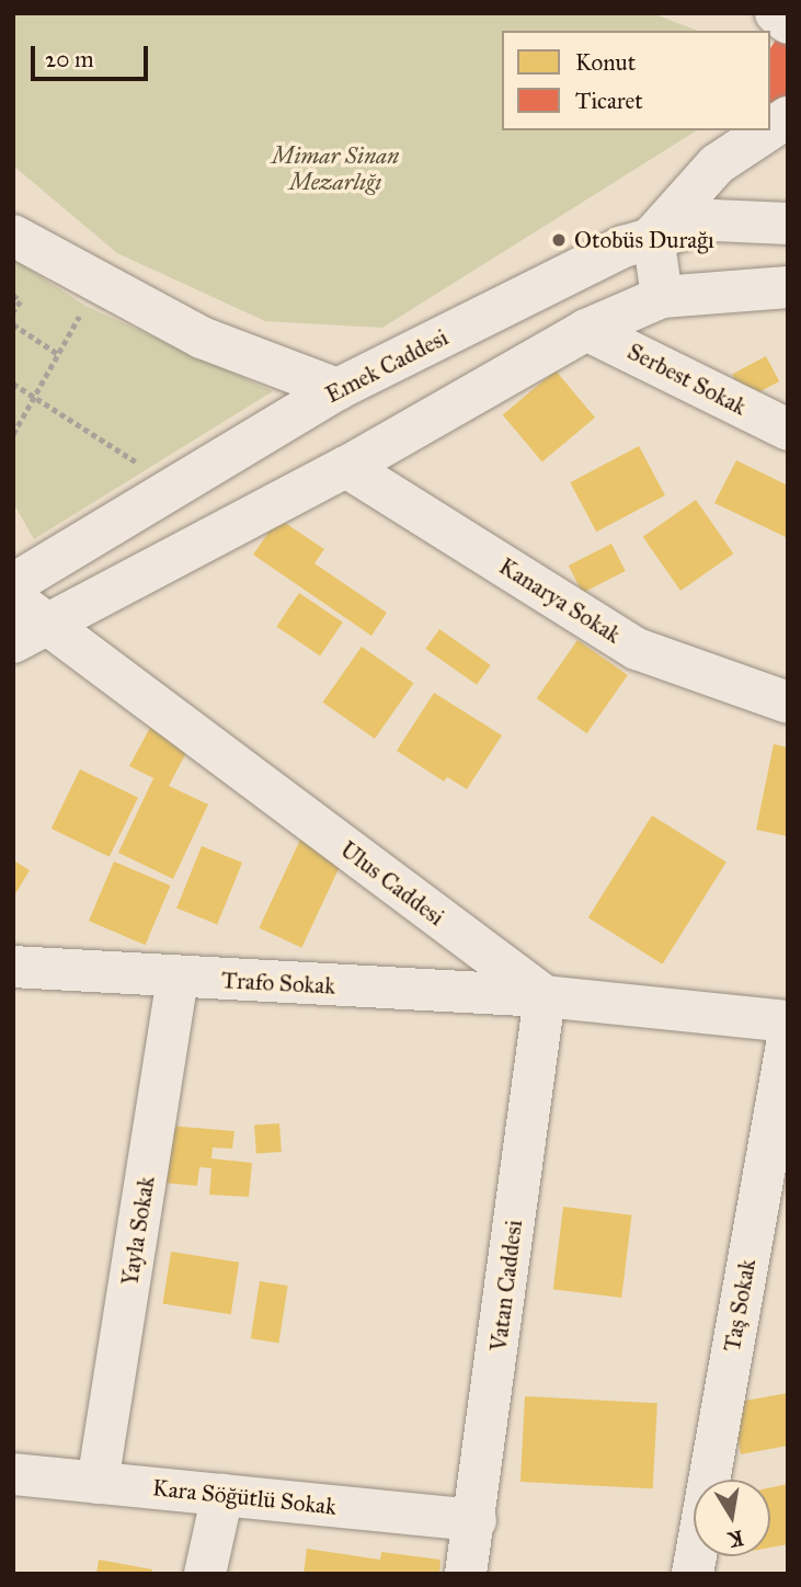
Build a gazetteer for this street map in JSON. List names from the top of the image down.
{
  "streets": {
    "street": [
      "Emek Caddesi",
      "Serbest Sokak",
      "Kanarya Sokak",
      "Ulus Caddesi",
      "Trafo Sokak",
      "Yayla Sokak",
      "Vatan Caddesi",
      "Taş Sokak",
      "Kara Söğütlü Sokak"
    ]
  },
  "crossings": [
    ["Ulus Caddesi", "Trafo Sokak"],
    ["Ulus Caddesi", "Vatan Caddesi"],
    ["Trafo Sokak", "Yayla Sokak"],
    ["Trafo Sokak", "Vatan Caddesi"],
    ["Yayla Sokak", "Kara Söğütlü Sokak"],
    ["Vatan Caddesi", "Kara Söğütlü Sokak"]
  ],
  "parks": ["Mimar Sinan Mezarlığı"],
  "places": ["Otobüs Durağı"],
  "legend": ["Konut", "Ticaret"],
  "scale_bar": "20 m",
  "north": "bottom"
}
